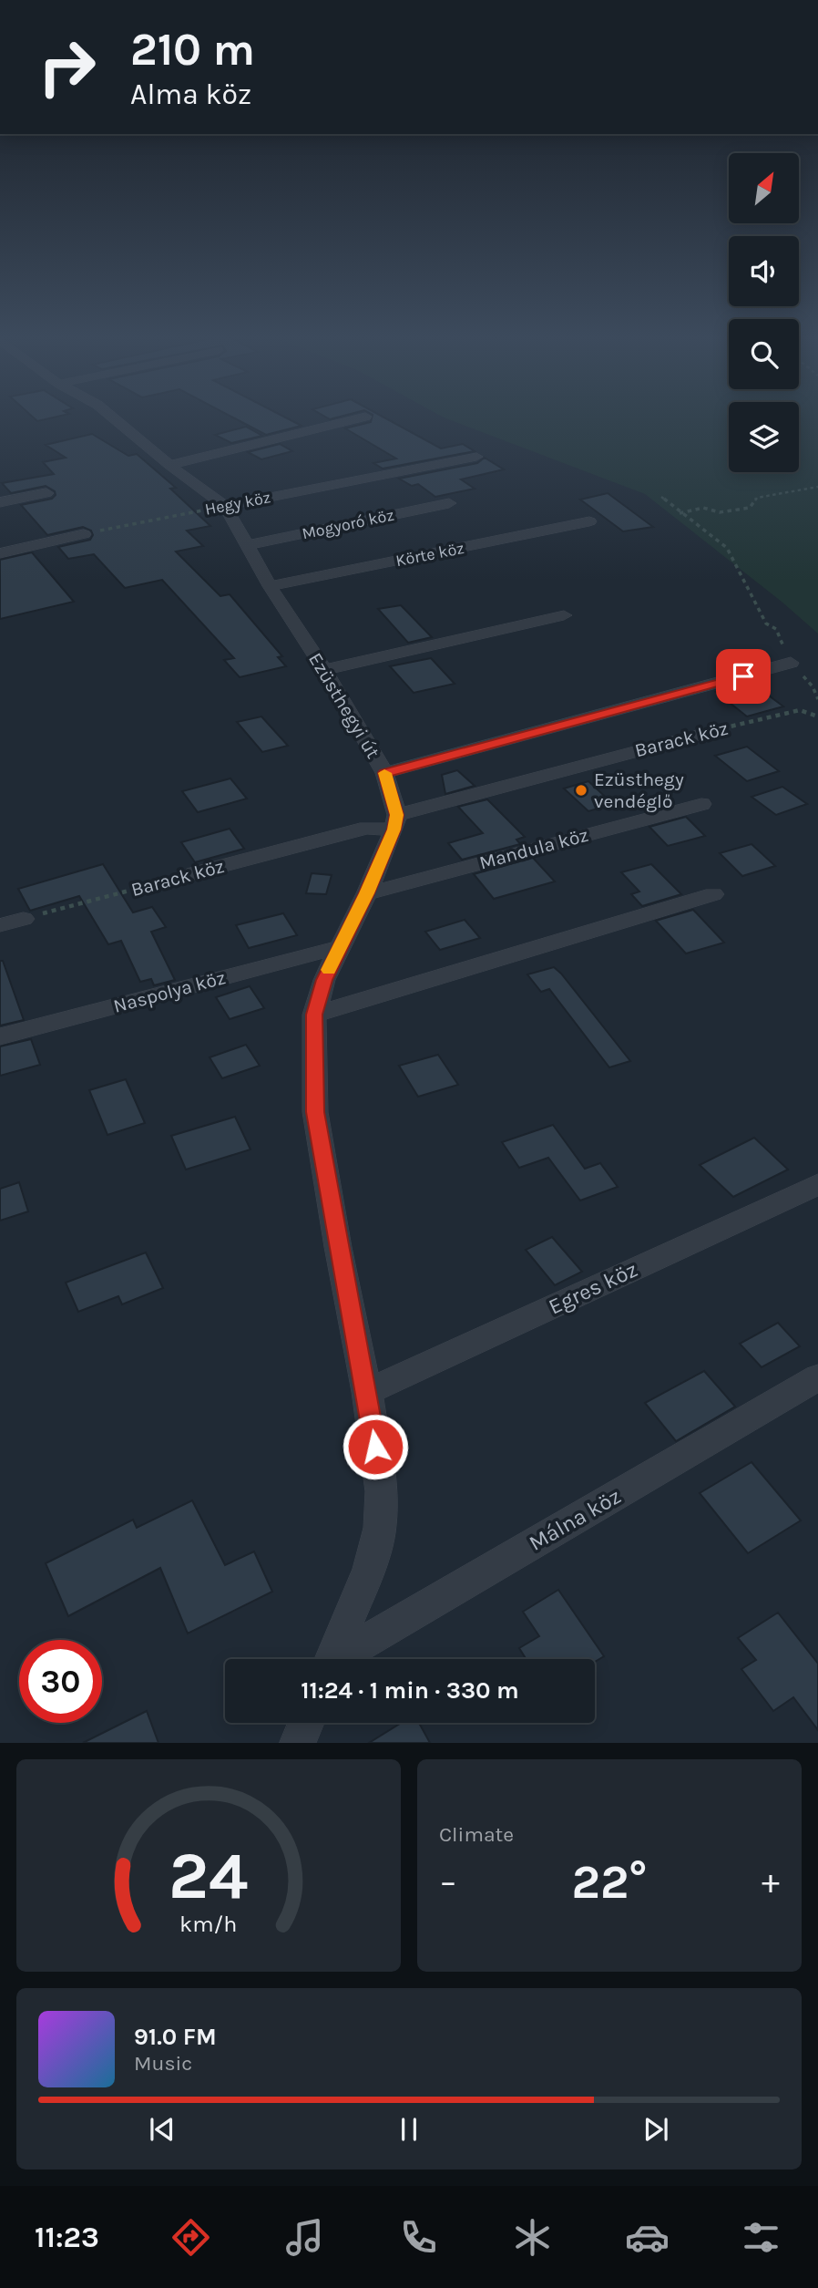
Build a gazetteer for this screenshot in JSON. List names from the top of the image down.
{
  "streets": {
    "street": [
      "Hegy köz",
      "Mogyoró köz",
      "Körte köz",
      "Ezüsthegyi út",
      "Barack köz",
      "Mandula köz",
      "Naspolya köz",
      "Egres köz",
      "Málna köz"
    ]
  },
  "crossings": [
    ["Hegy köz", "Ezüsthegyi út"],
    ["Mogyoró köz", "Ezüsthegyi út"],
    ["Körte köz", "Ezüsthegyi út"],
    ["Ezüsthegyi út", "Barack köz"]
  ],
  "places": ["Ezüsthegy vendéglő"],
  "north": "top right",
  "page": {
    "turn": ["210 m", "Alma köz"],
    "limit": "30",
    "trip": "11:24 · 1 min · 330 m",
    "tile": "Climate",
    "heat": ["−", "22°", "+"],
    "song": ["91.0 FM", "Music"],
    "tabs": "11:23",
    "gauge": ["24", "km/h"]
  }
}
